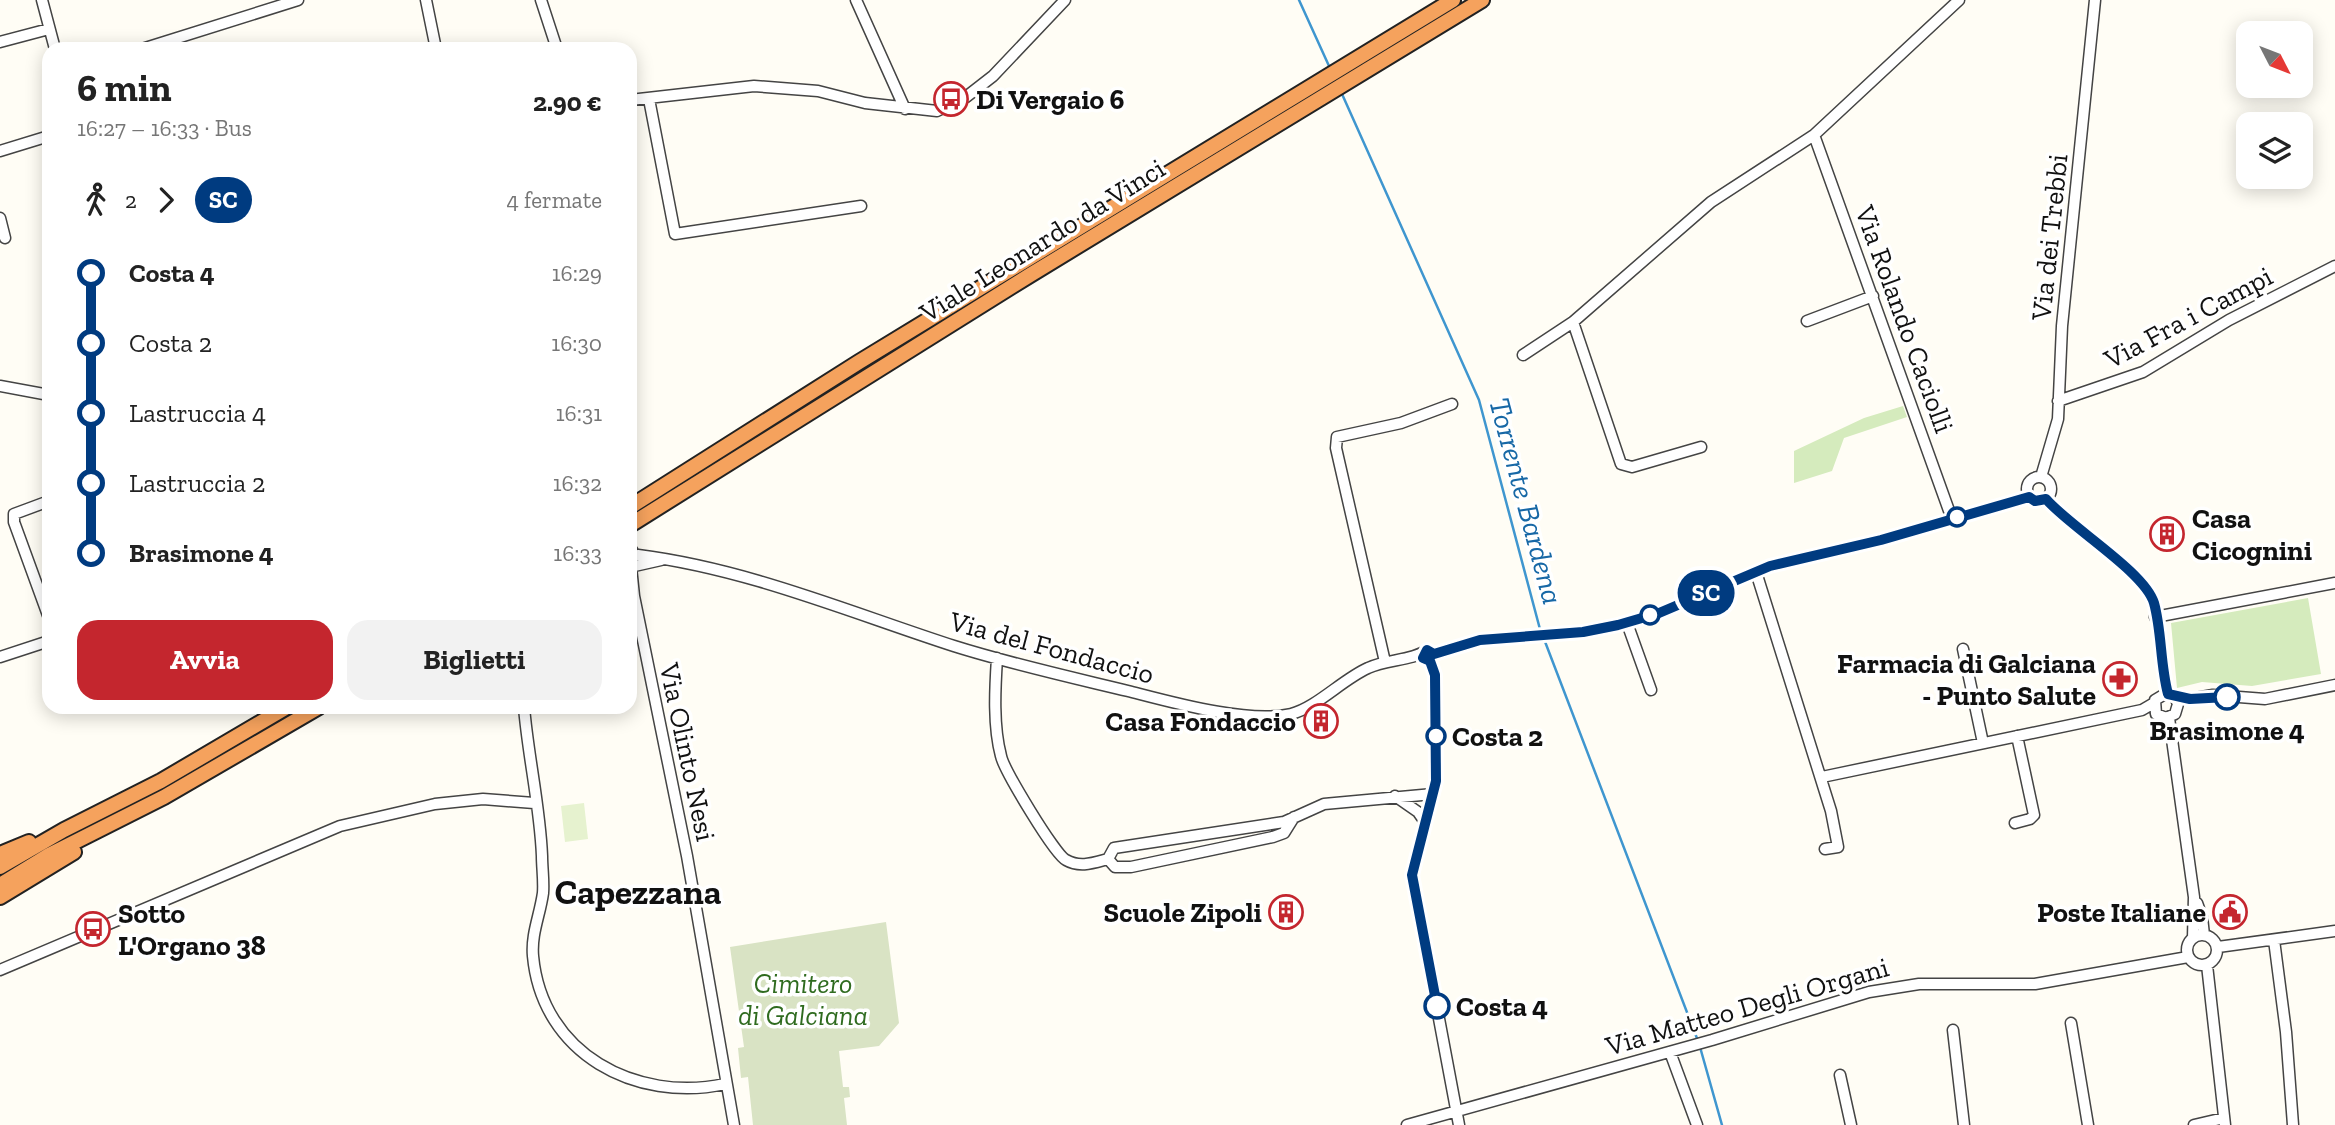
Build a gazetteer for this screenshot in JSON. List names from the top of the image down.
{
  "streets": {
    "highway": ["Viale Leonardo da Vinci"],
    "street": [
      "Via dei Trebbi",
      "Via Fra i Campi",
      "Via Rolando Caciolli",
      "Via del Fondaccio",
      "Via Olinto Nesi",
      "Via Matteo Degli Organi"
    ]
  },
  "crossings": [
    ["Via dei Trebbi", "Via Fra i Campi"],
    ["Via dei Trebbi", "Via del Fondaccio"],
    ["Via Rolando Caciolli", "Via del Fondaccio"]
  ],
  "districts": ["Capezzana"],
  "water": ["Torrente Bardena"],
  "parks": ["Cimitero di Galciana"],
  "places": {
    "bus stop": ["Di Vergaio 6", "Sotto L'Organo 38"],
    "building": ["Casa Cicognini", "Casa Fondaccio", "Scuole Zipoli"],
    "pharmacy": ["Farmacia di Galciana - Punto Salute"],
    "other": ["Brasimone 4", "Costa 2", "Costa 4"],
    "public building": ["Poste Italiane"]
  },
  "lines": ["bus line SC"],
  "north": "bottom right",
  "page": {
    "on_map": "SC",
    "heading": ["6 min", "16:27 – 16:33 · Bus", "2.90 €"],
    "legs": ["2", "SC", "4 fermate"],
    "list": [
      {
        "name": "Costa 4",
        "value": "16:29"
      },
      {
        "name": "Costa 2",
        "value": "16:30"
      },
      {
        "name": "Lastruccia 4",
        "value": "16:31"
      },
      {
        "name": "Lastruccia 2",
        "value": "16:32"
      },
      {
        "name": "Brasimone 4",
        "value": "16:33"
      }
    ],
    "buttons": ["Avvia", "Biglietti"]
  }
}
